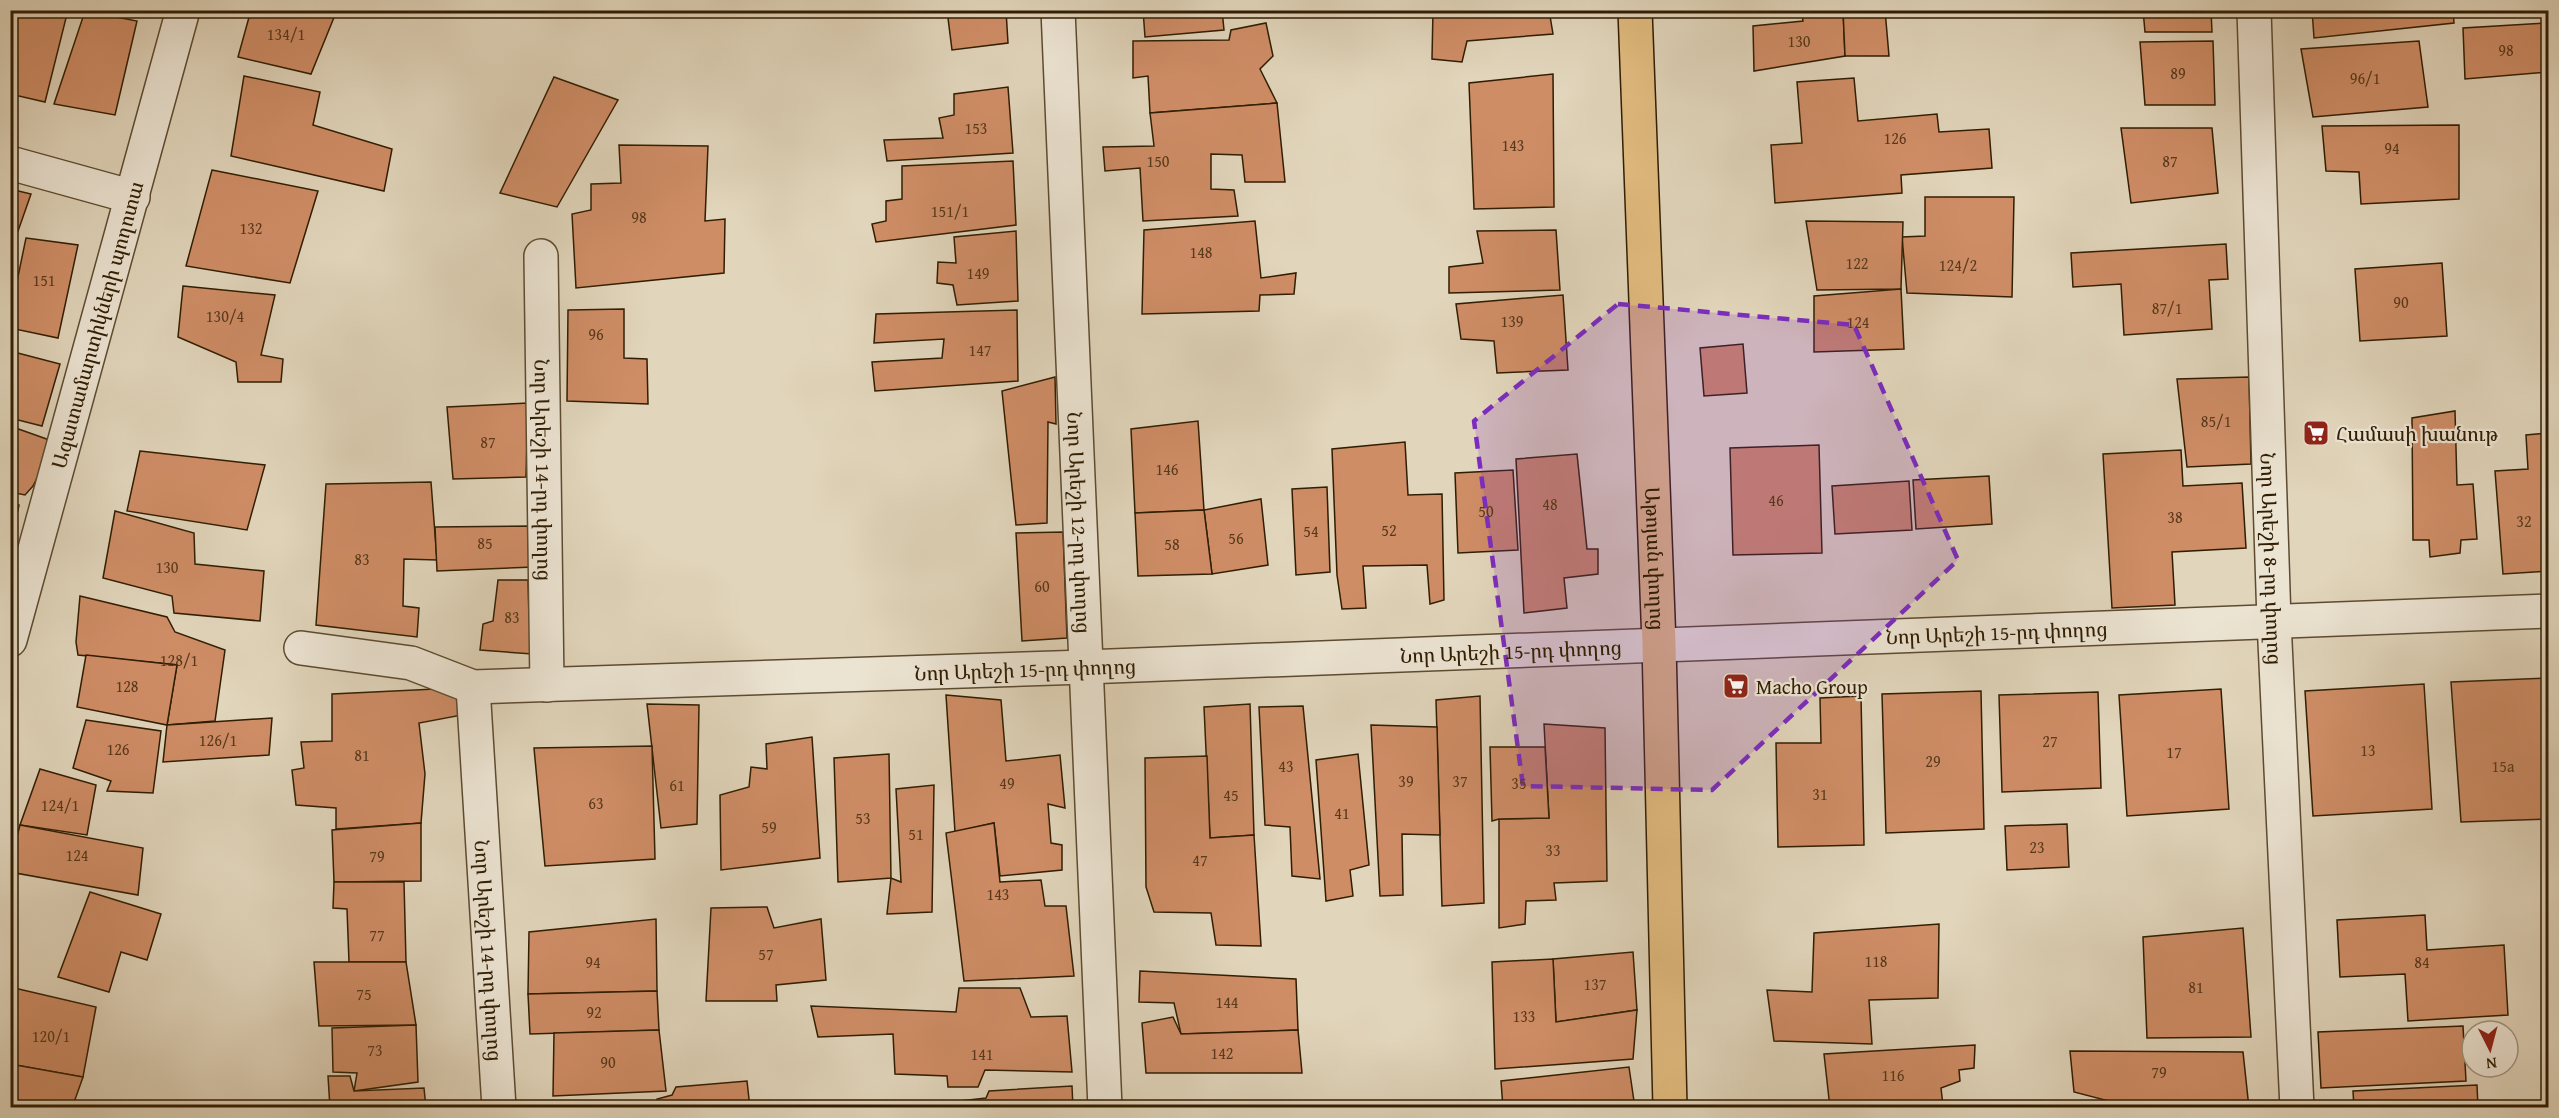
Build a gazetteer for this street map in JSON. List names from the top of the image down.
{
  "streets": {
    "main road": ["Աթոյան փողոց"],
    "street": [
      "Ազատամարտիկների պողոտա",
      "Նոր Արեշի 14-րդ փողոց",
      "Նոր Արեշի 12-րդ փողոց",
      "Նոր Արեշի 8-րդ փողոց",
      "Նոր Արեշի 15-րդ փողոց"
    ]
  },
  "crossings": [
    ["Նոր Արեշի 14-րդ փողոց", "Նոր Արեշի 15-րդ փողոց"],
    ["Նոր Արեշի 12-րդ փողոց", "Նոր Արեշի 15-րդ փողոց"],
    ["Աթոյան փողոց", "Նոր Արեշի 15-րդ փողոց"],
    ["Նոր Արեշի 8-րդ փողոց", "Նոր Արեշի 15-րդ փողոց"]
  ],
  "places": {
    "supermarket": ["Համասի խանութ", "Macho Group"]
  },
  "house_numbers": [
    "134/1",
    "130",
    "98",
    "89",
    "96/1",
    "153",
    "126",
    "143",
    "94",
    "150",
    "87",
    "151/1",
    "98",
    "132",
    "148",
    "122",
    "124/2",
    "149",
    "151",
    "90",
    "87/1",
    "130/4",
    "139",
    "124",
    "96",
    "147",
    "85/1",
    "87",
    "146",
    "46",
    "48",
    "50",
    "38",
    "32",
    "52",
    "54",
    "56",
    "85",
    "58",
    "83",
    "130",
    "60",
    "83",
    "128/1",
    "128",
    "126/1",
    "27",
    "126",
    "13",
    "17",
    "81",
    "29",
    "43",
    "15a",
    "39",
    "37",
    "49",
    "35",
    "61",
    "31",
    "45",
    "63",
    "124/1",
    "41",
    "53",
    "59",
    "51",
    "23",
    "33",
    "124",
    "79",
    "47",
    "143",
    "77",
    "57",
    "118",
    "94",
    "84",
    "137",
    "81",
    "75",
    "144",
    "92",
    "133",
    "120/1",
    "73",
    "142",
    "141",
    "90",
    "79",
    "116"
  ],
  "north": "bottom"
}
